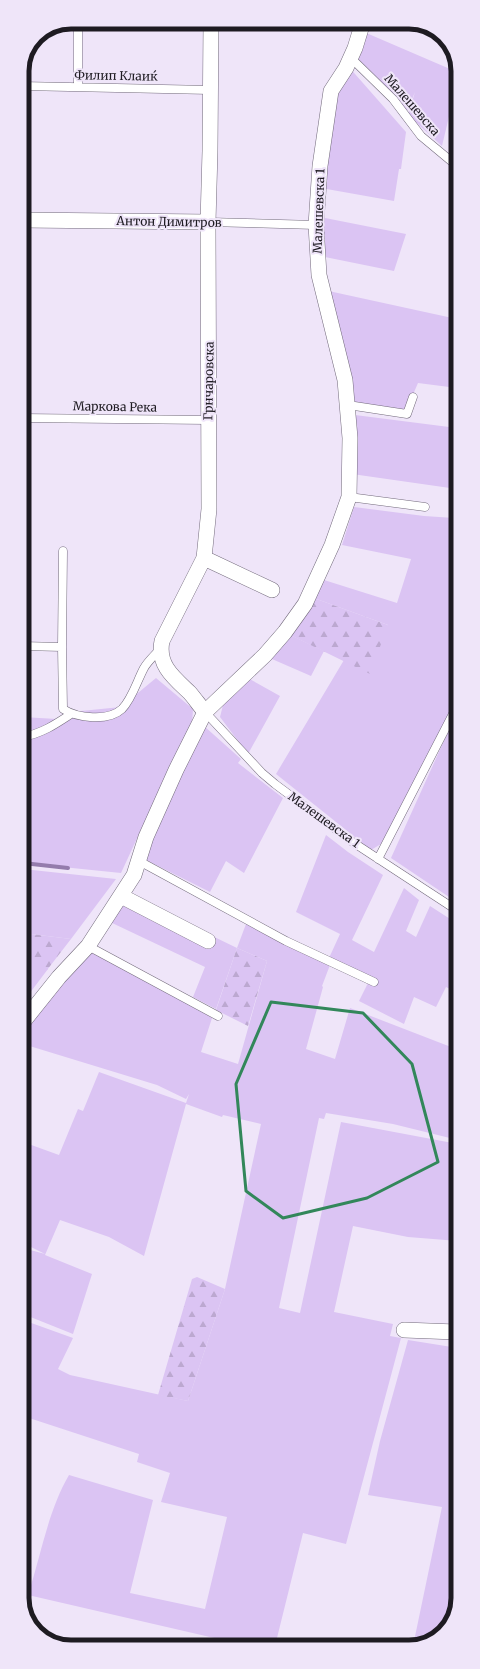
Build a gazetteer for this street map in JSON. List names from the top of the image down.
{
  "streets": {
    "street": ["Малешевска 1", "Антон Димитров", "Грнчаровска"],
    "lane": ["Филип Клаиќ", "Малешевска", "Маркова Река"]
  },
  "crossings": [
    ["Филип Клаиќ", "Грнчаровска"],
    ["Малешевска", "Малешевска 1"],
    ["Малешевска 1", "Антон Димитров"],
    ["Антон Димитров", "Грнчаровска"],
    ["Грнчаровска", "Маркова Река"]
  ]
}
